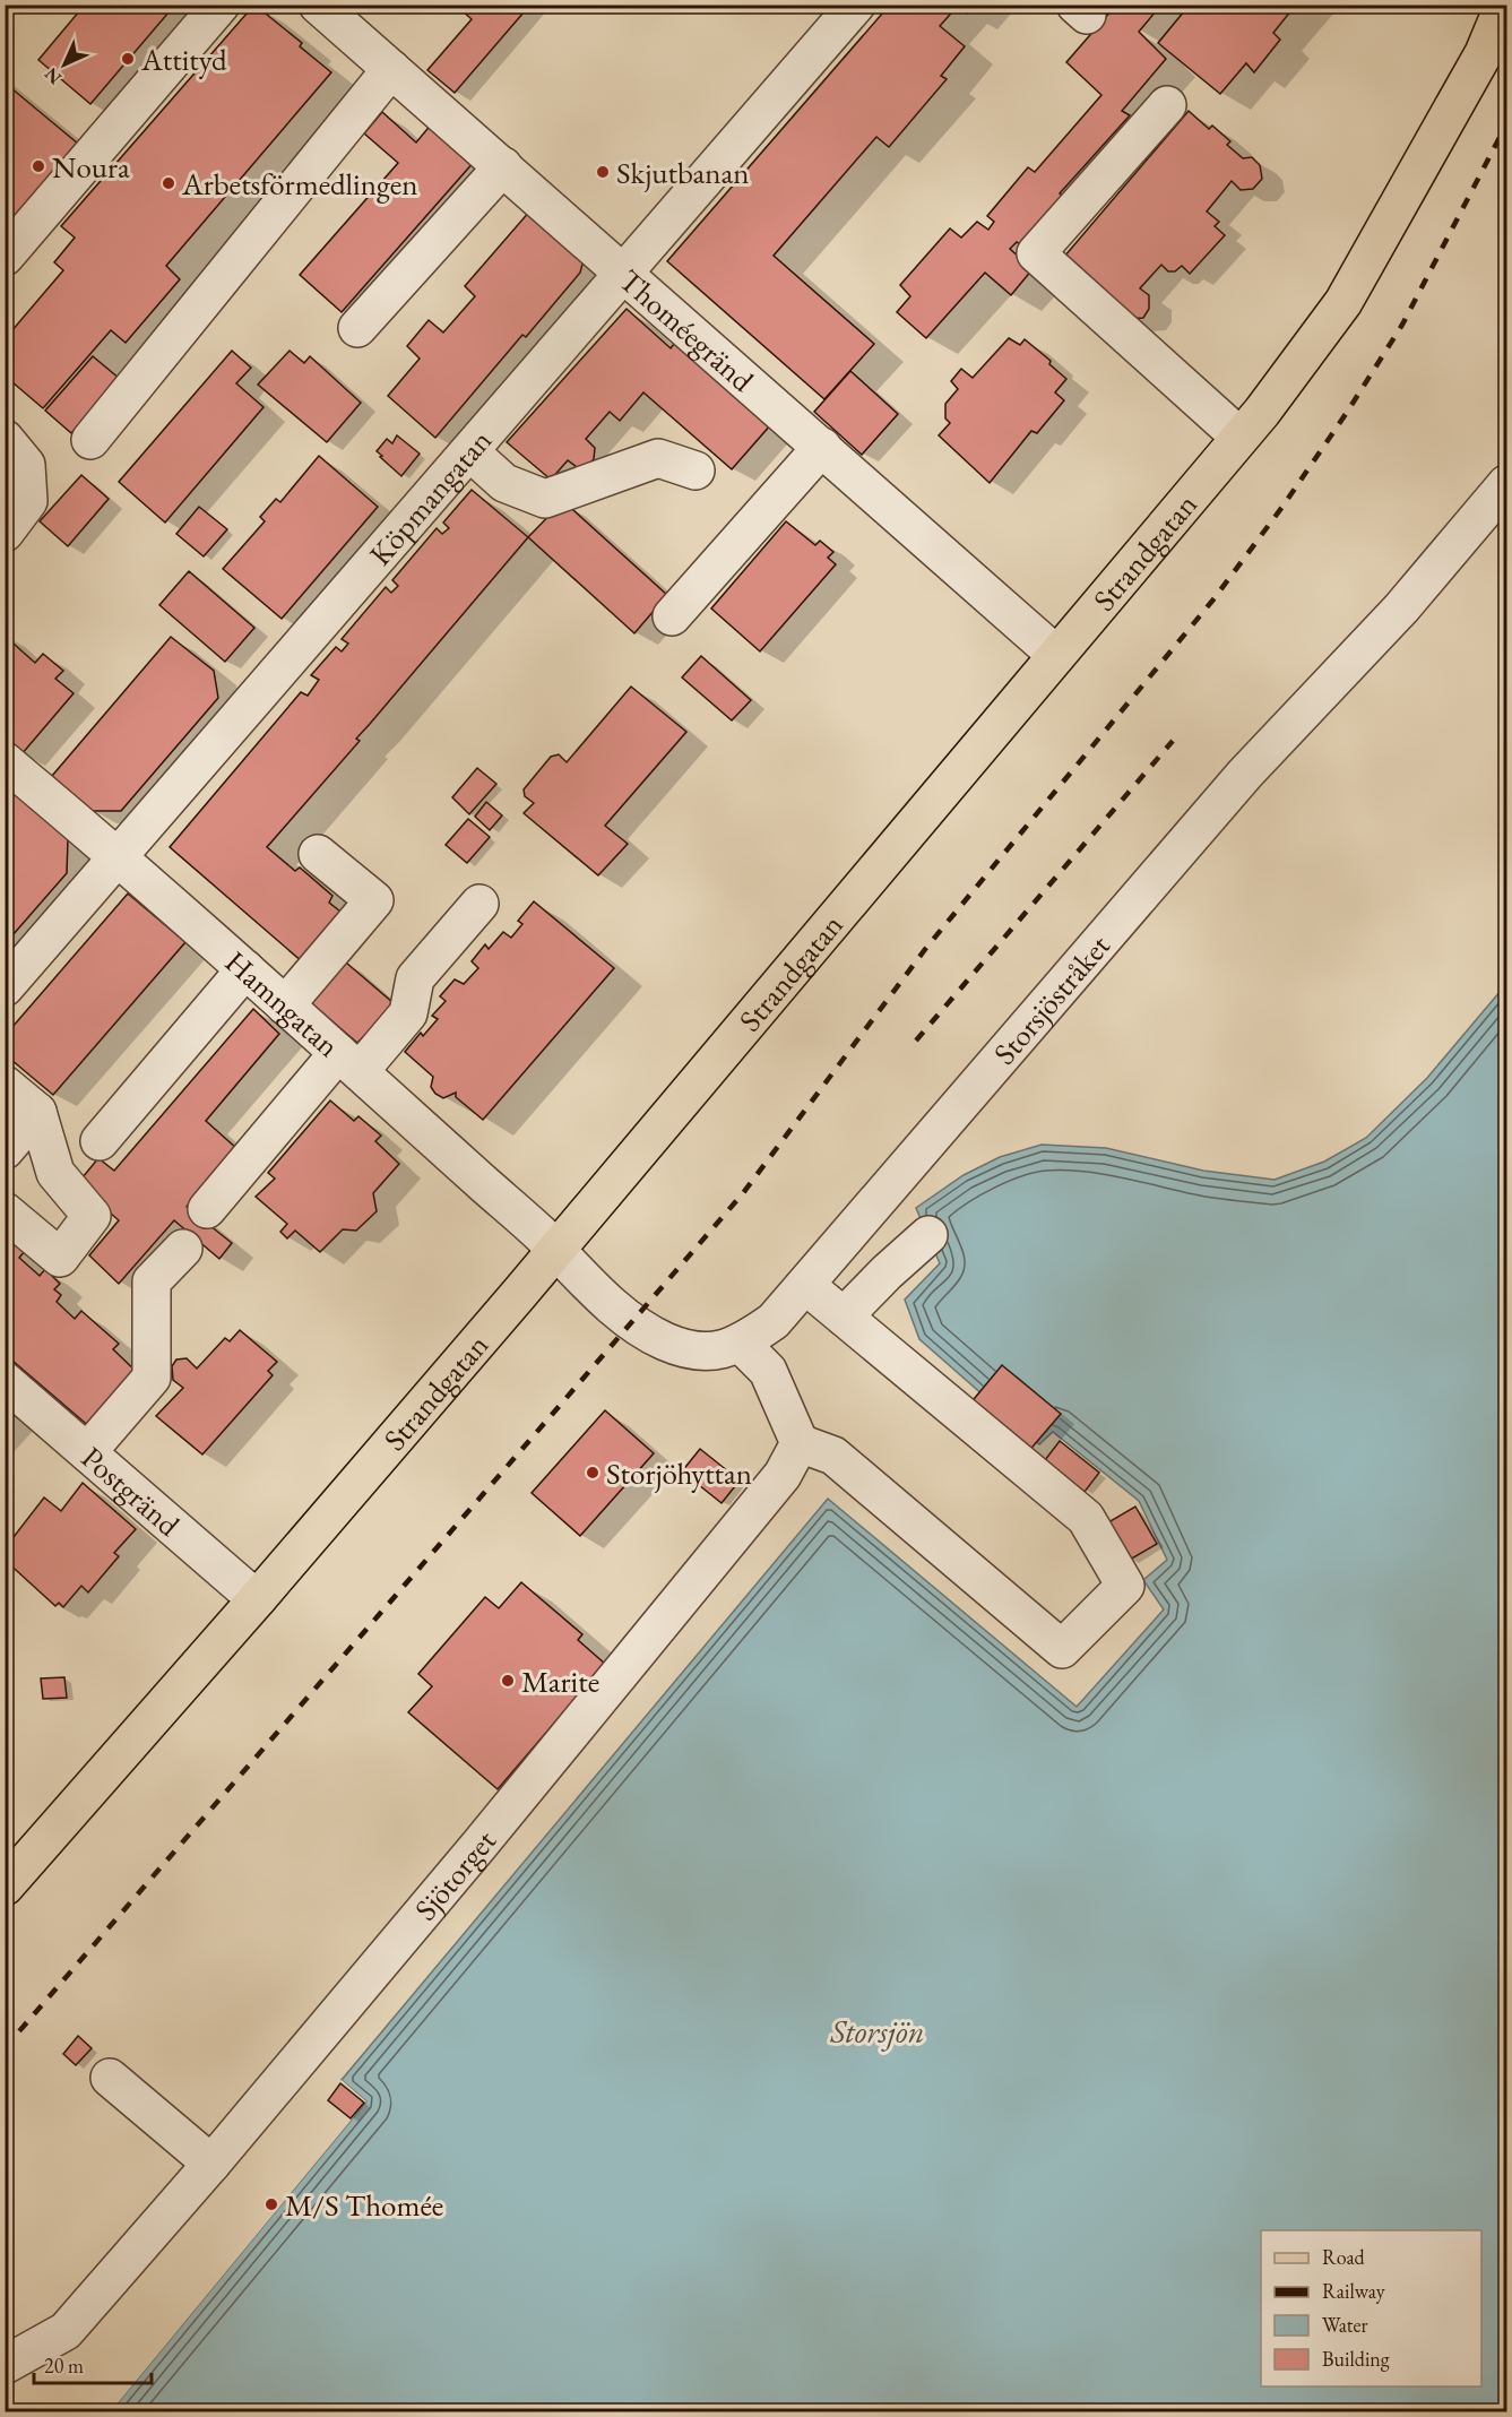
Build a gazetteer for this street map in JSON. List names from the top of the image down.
{
  "streets": {
    "main road": ["Strandgatan"],
    "street": [
      "Thoméegränd",
      "Köpmangatan",
      "Storsjöstråket",
      "Hamngatan",
      "Postgränd",
      "Sjötorget"
    ]
  },
  "crossings": [
    ["Thoméegränd", "Köpmangatan"],
    ["Thoméegränd", "Strandgatan"],
    ["Köpmangatan", "Hamngatan"],
    ["Strandgatan", "Storsjöstråket"],
    ["Strandgatan", "Hamngatan"],
    ["Strandgatan", "Postgränd"],
    ["Storsjöstråket", "Hamngatan"]
  ],
  "water": ["Storsjön"],
  "places": [
    "Attityd",
    "Noura",
    "Skjutbanan",
    "Arbetsförmedlingen",
    "Storjöhyttan",
    "Marite",
    "M/S Thomée"
  ],
  "legend": [
    "Road",
    "Railway",
    "Water",
    "Building"
  ],
  "scale_bar": "20 m",
  "north": "bottom left"
}
